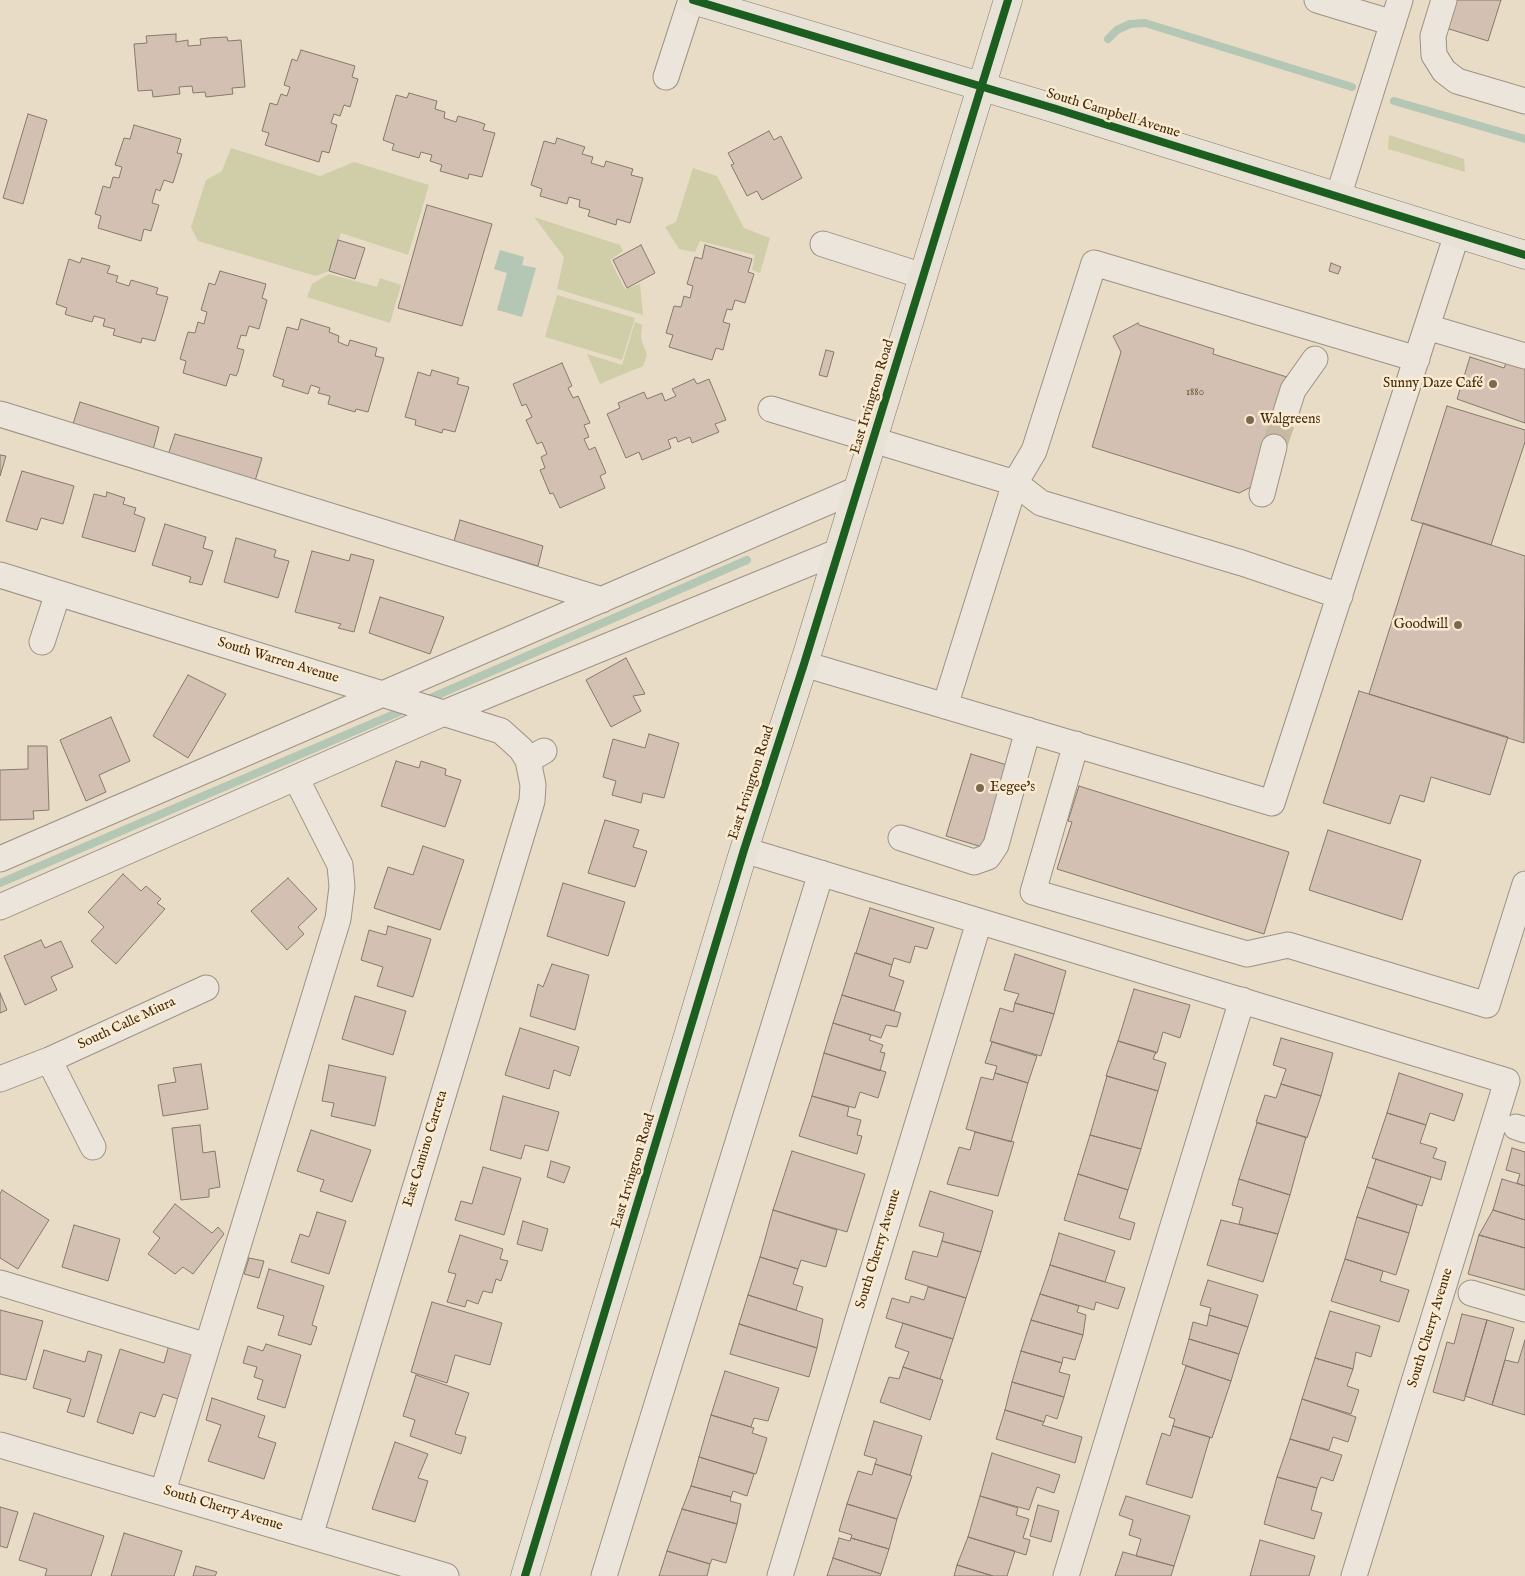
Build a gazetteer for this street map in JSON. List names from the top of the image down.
{
  "streets": {
    "main road": ["South Campbell Avenue", "East Irvington Road"],
    "street": [
      "South Warren Avenue",
      "South Calle Miura",
      "East Camino Carreta",
      "South Cherry Avenue"
    ]
  },
  "crossings": [
    ["South Campbell Avenue", "East Irvington Road"],
    ["South Warren Avenue", "East Camino Carreta"],
    ["East Camino Carreta", "South Cherry Avenue"]
  ],
  "places": [
    "Sunny Daze Café",
    "Walgreens",
    "Goodwill",
    "Eegee's"
  ],
  "house_numbers": ["1880"]
}
